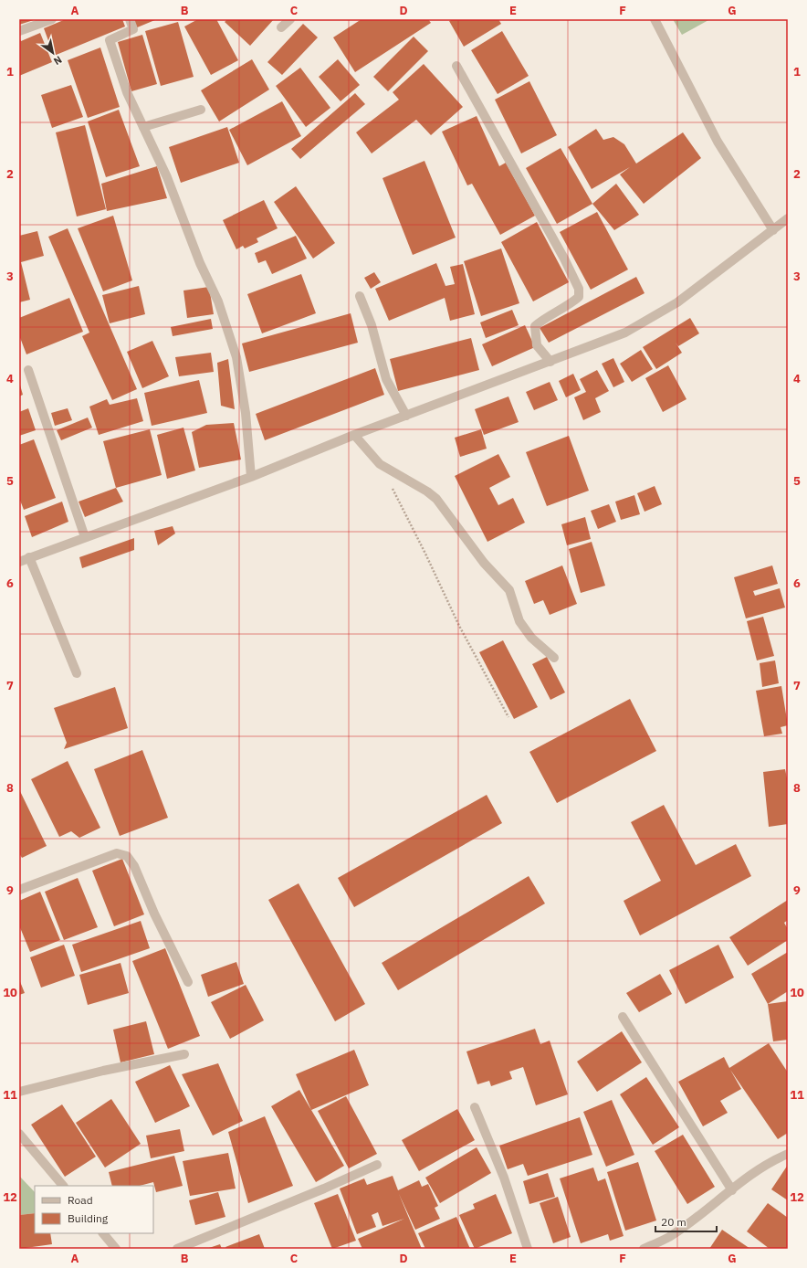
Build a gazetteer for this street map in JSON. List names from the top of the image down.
{
  "legend": ["Road", "Building"],
  "scale_bar": "20 m",
  "north": "bottom right",
  "grid": {
    "columns": [
      "A",
      "B",
      "C",
      "D",
      "E",
      "F",
      "G"
    ],
    "rows": [
      "1",
      "2",
      "3",
      "4",
      "5",
      "6",
      "7",
      "8",
      "9",
      "10",
      "11",
      "12"
    ]
  }
}
